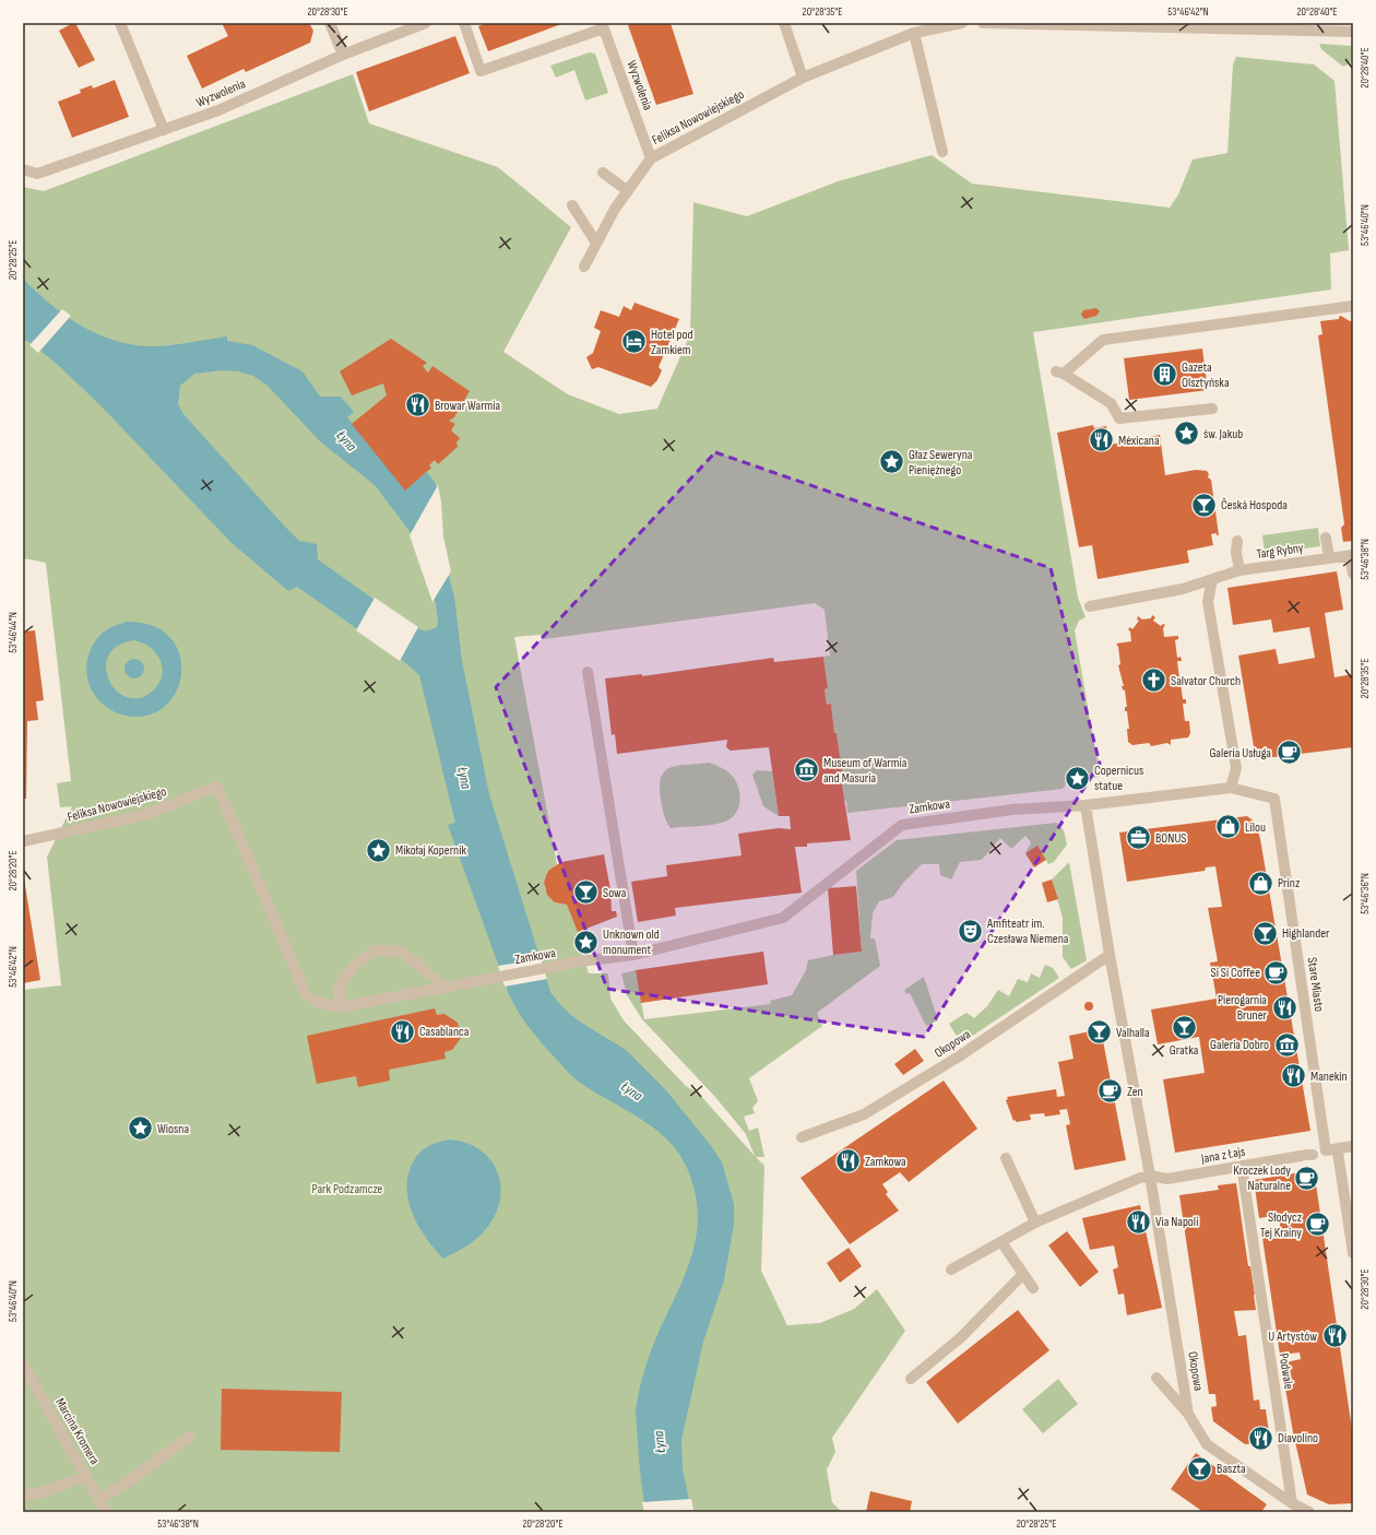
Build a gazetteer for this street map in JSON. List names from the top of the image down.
{
  "streets": {
    "street": [
      "Wyzwolenia",
      "Feliksa Nowowiejskiego",
      "Targ Rybny",
      "Zamkowa",
      "Stare Miasto",
      "Okopowa",
      "Jana z Łajs",
      "Podwale",
      "Marcina Kromera"
    ]
  },
  "crossings": [
    ["Wyzwolenia", "Feliksa Nowowiejskiego"],
    ["Feliksa Nowowiejskiego", "Zamkowa"],
    ["Zamkowa", "Stare Miasto"],
    ["Zamkowa", "Okopowa"],
    ["Okopowa", "Jana z Łajs"],
    ["Okopowa", "Podwale"],
    ["Jana z Łajs", "Podwale"]
  ],
  "water": ["Łyna"],
  "parks": ["Park Podzamcze"],
  "places": {
    "hotel": ["Hotel pod Zamkiem"],
    "building": ["Gazeta Olsztyńska"],
    "restaurant": [
      "Browar Warmia",
      "Méxicana",
      "Pierogarnia Bruner",
      "Casablanca",
      "Manekin",
      "Zamkowa",
      "Via Napoli",
      "U Artystów",
      "Diavolino"
    ],
    "place": [
      "św. Jakub",
      "Głaz Seweryna Pieniężnego",
      "Copernicus statue",
      "Mikołaj Kopernik",
      "Unknown old monument",
      "Wiosna"
    ],
    "bar": [
      "Česká Hospoda",
      "Sowa",
      "Highlander",
      "Gratka",
      "Valhalla",
      "Baszta"
    ],
    "church": ["Salvator Church"],
    "cafe": [
      "Galeria Usługa",
      "Si Si Coffee",
      "Zen",
      "Kroczek Lody Naturalne",
      "Słodycz Tej Krainy"
    ],
    "museum": ["Museum of Warmia and Masuria", "Galeria Dobro"],
    "shop": ["Lilou", "Prinz"],
    "office": ["BONUS"],
    "theatre": ["Amfiteatr im. Czesława Niemena"]
  },
  "coordinates": [
    "20°28'30\"E",
    "20°28'35\"E",
    "53°46'42\"N",
    "20°28'40\"E",
    "53°46'40\"N",
    "20°28'25\"E",
    "53°46'38\"N",
    "53°46'44\"N",
    "20°28'20\"E",
    "53°46'36\"N"
  ]
}
